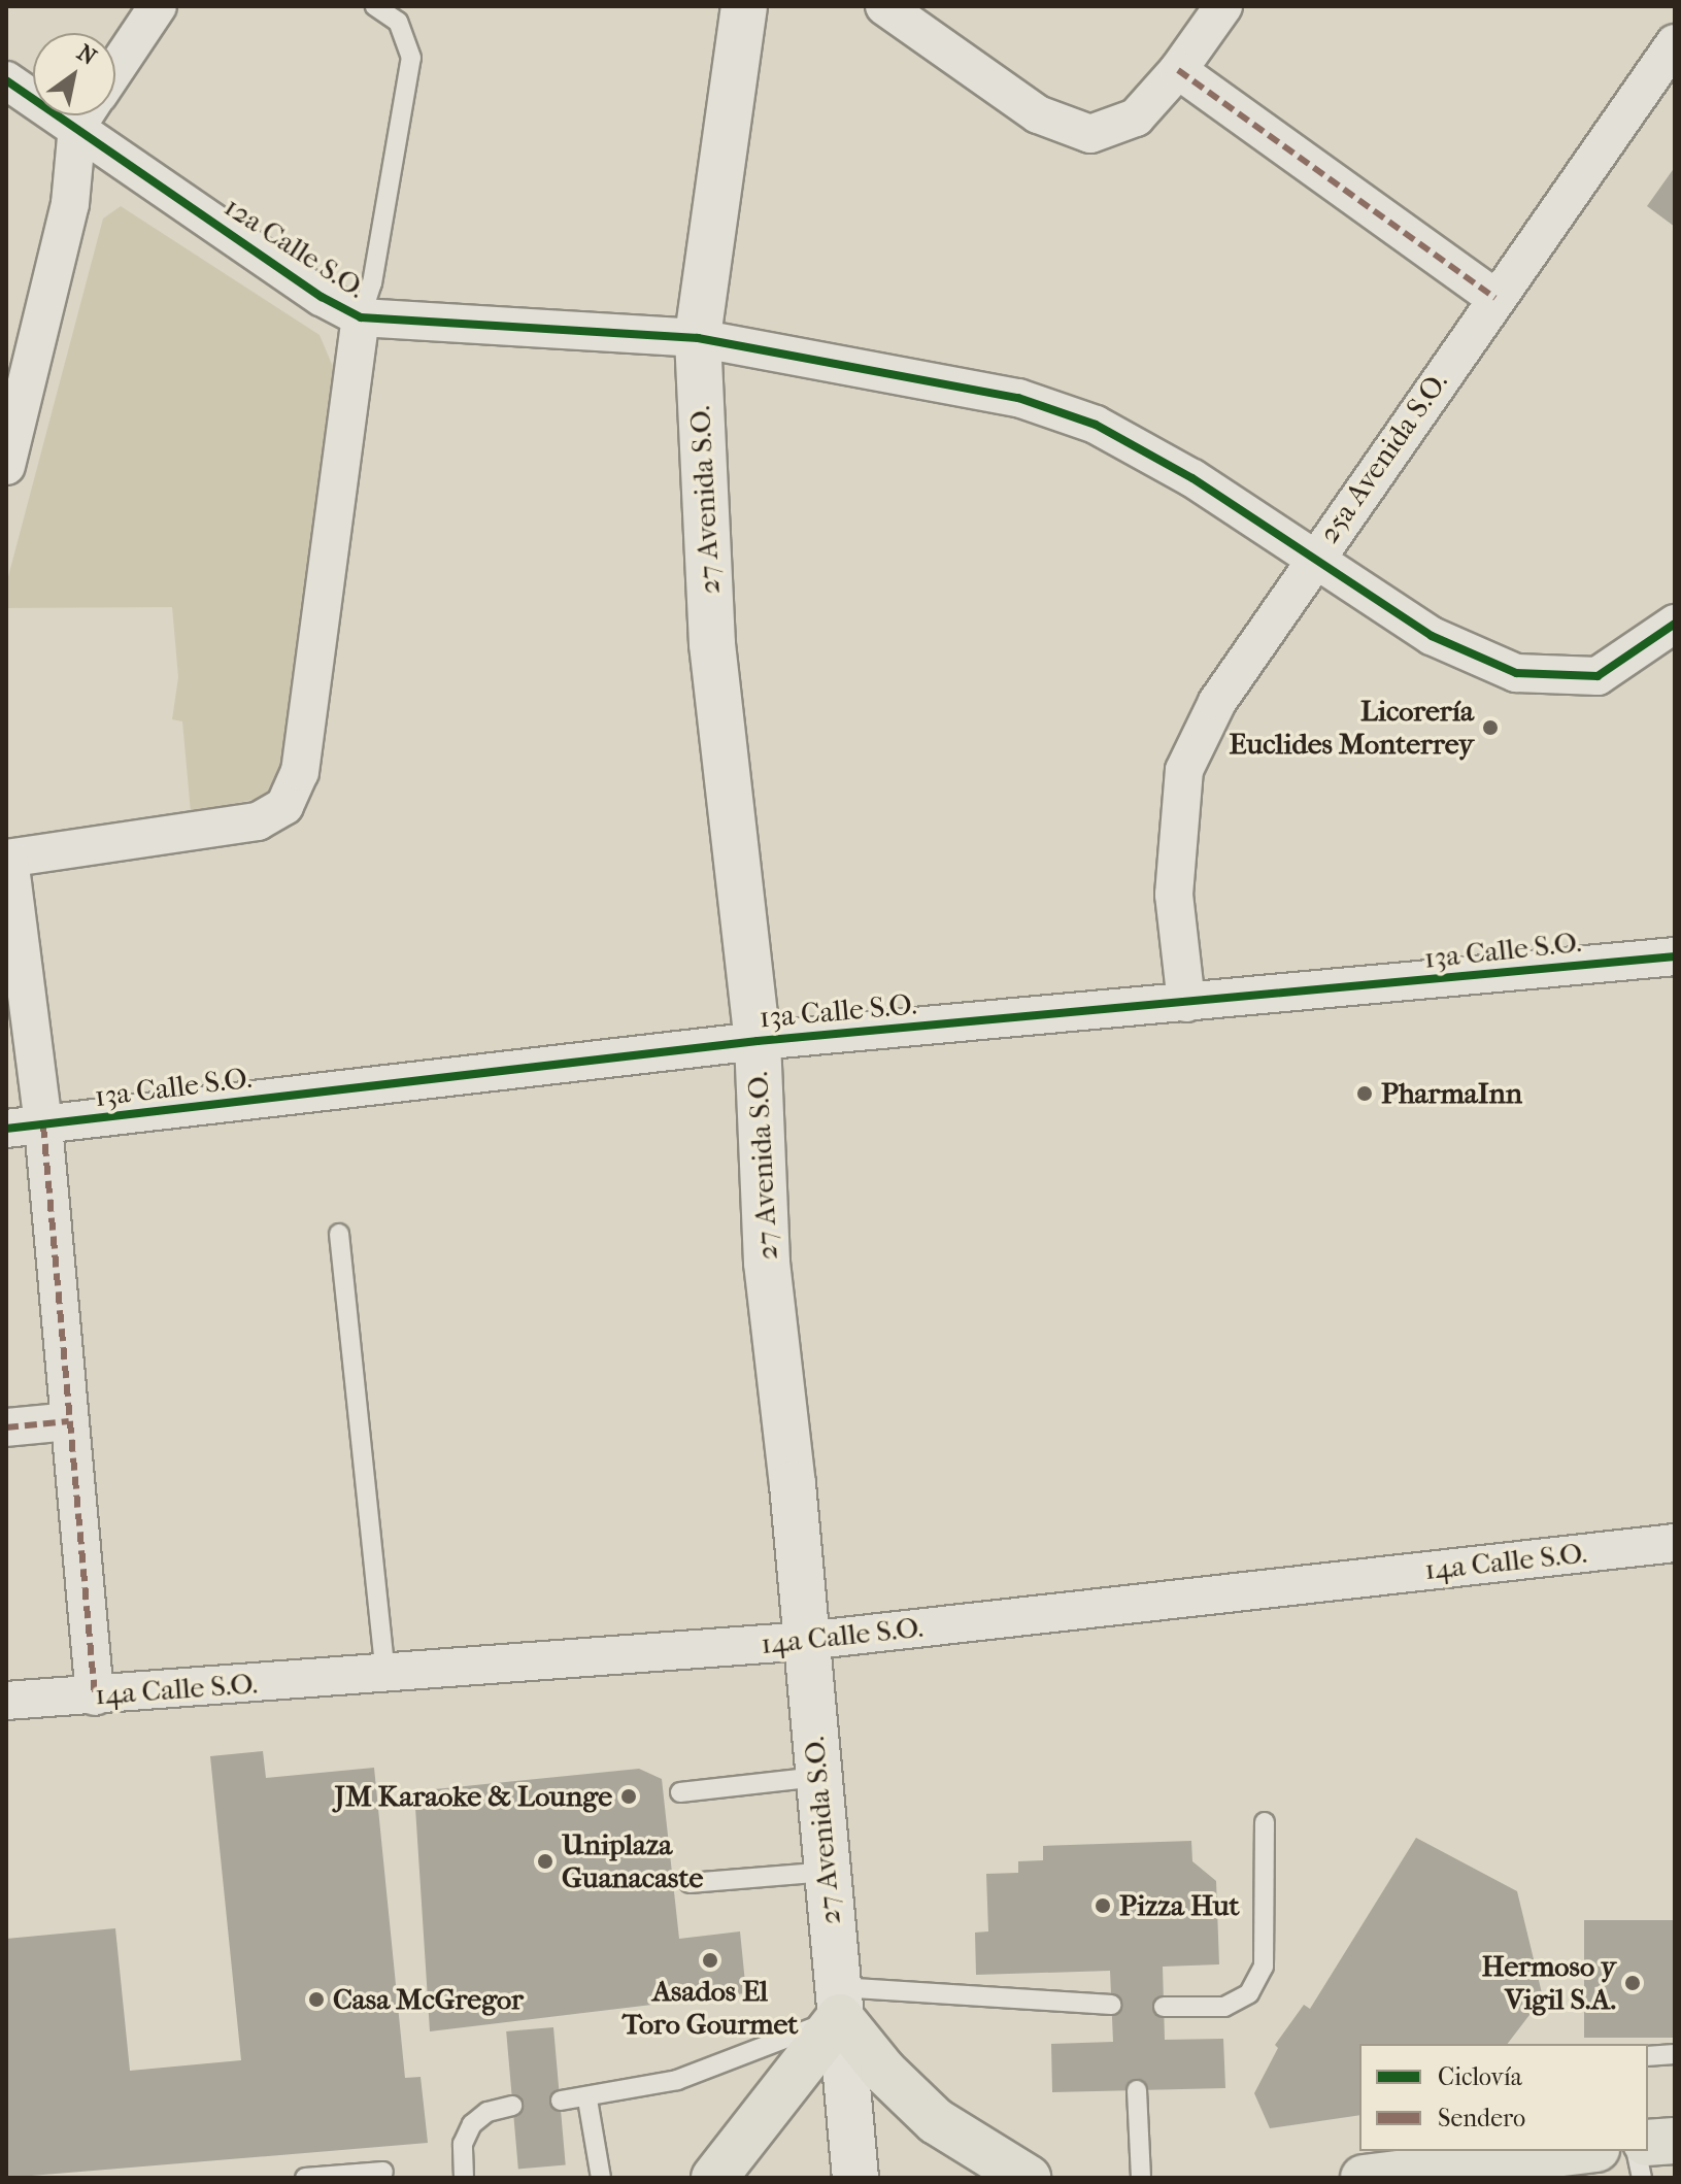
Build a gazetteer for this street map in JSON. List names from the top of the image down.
{
  "streets": {
    "main road": ["27 Avenida S.O."],
    "street": [
      "12a Calle S.O.",
      "25a Avenida S.O.",
      "13a Calle S.O.",
      "14a Calle S.O."
    ]
  },
  "crossings": [
    ["12a Calle S.O.", "25a Avenida S.O."],
    ["12a Calle S.O.", "27 Avenida S.O."],
    ["25a Avenida S.O.", "13a Calle S.O."],
    ["27 Avenida S.O.", "13a Calle S.O."],
    ["27 Avenida S.O.", "14a Calle S.O."]
  ],
  "places": [
    "Licorería Euclides Monterrey",
    "PharmaInn",
    "JM Karaoke & Lounge",
    "Uniplaza Guanacaste",
    "Pizza Hut",
    "Asados El Toro Gourmet",
    "Hermoso y Vigil S.A.",
    "Casa McGregor"
  ],
  "legend": ["Ciclovía", "Sendero"],
  "north": "top right"
}
